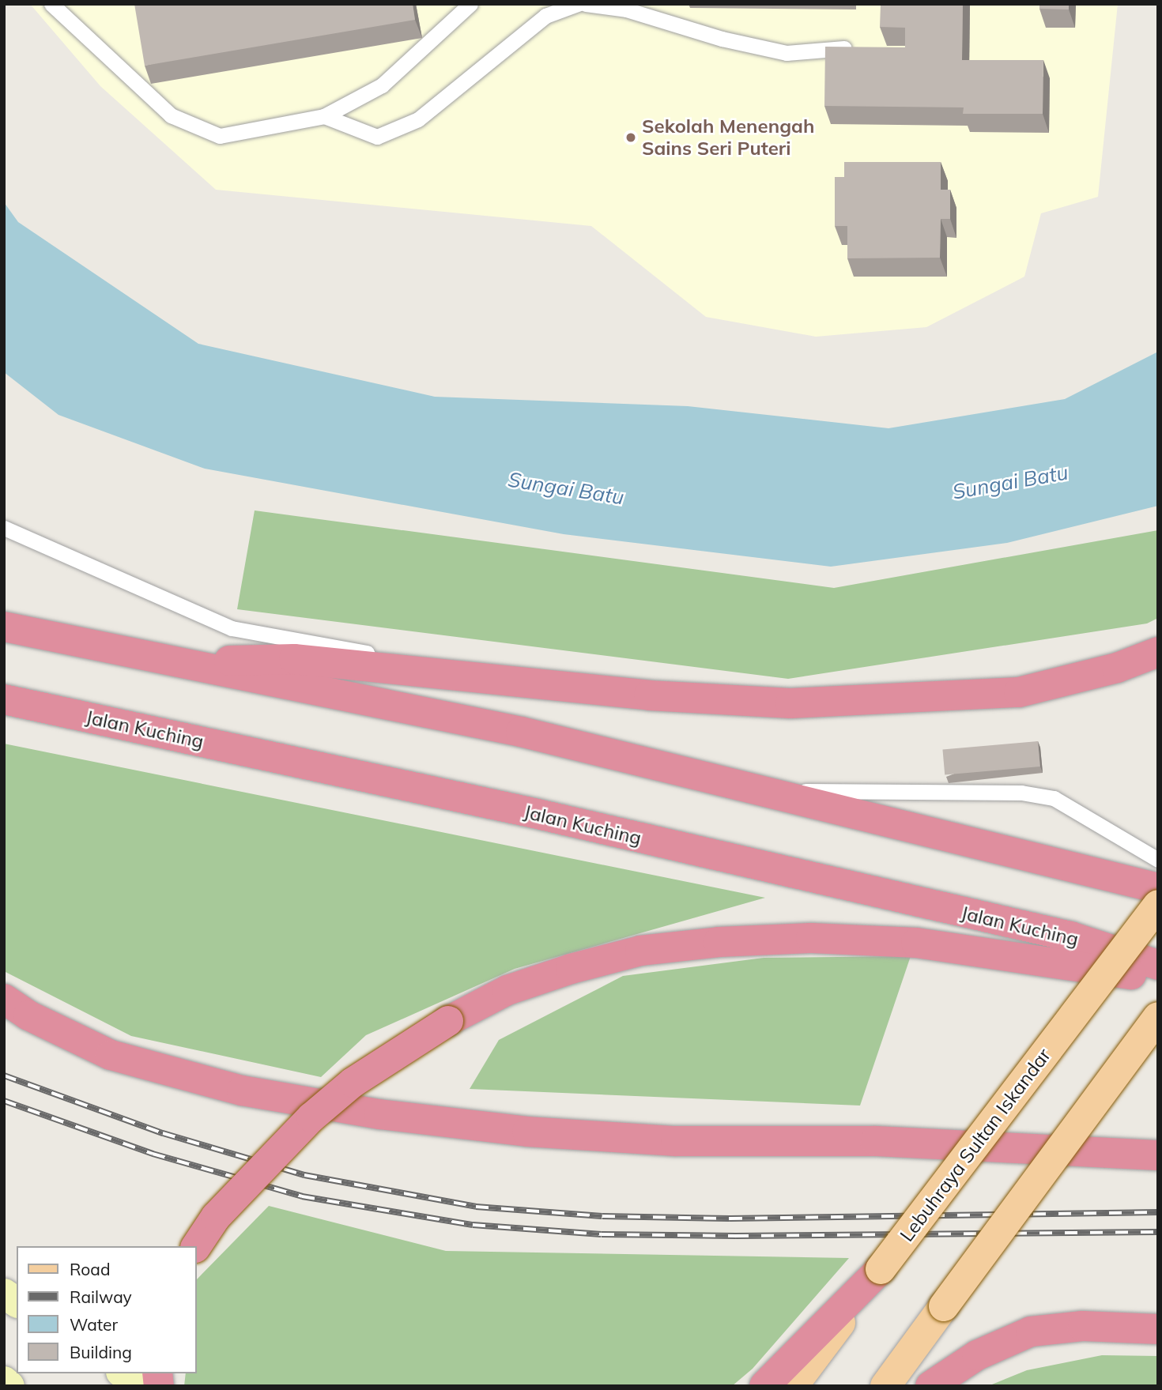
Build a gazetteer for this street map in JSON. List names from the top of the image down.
{
  "streets": {
    "highway": ["Jalan Kuching"],
    "main road": ["Lebuhraya Sultan Iskandar"]
  },
  "water": ["Sungai Batu"],
  "places": ["Sekolah Menengah Sains Seri Puteri"],
  "legend": [
    "Road",
    "Railway",
    "Water",
    "Building"
  ]
}
